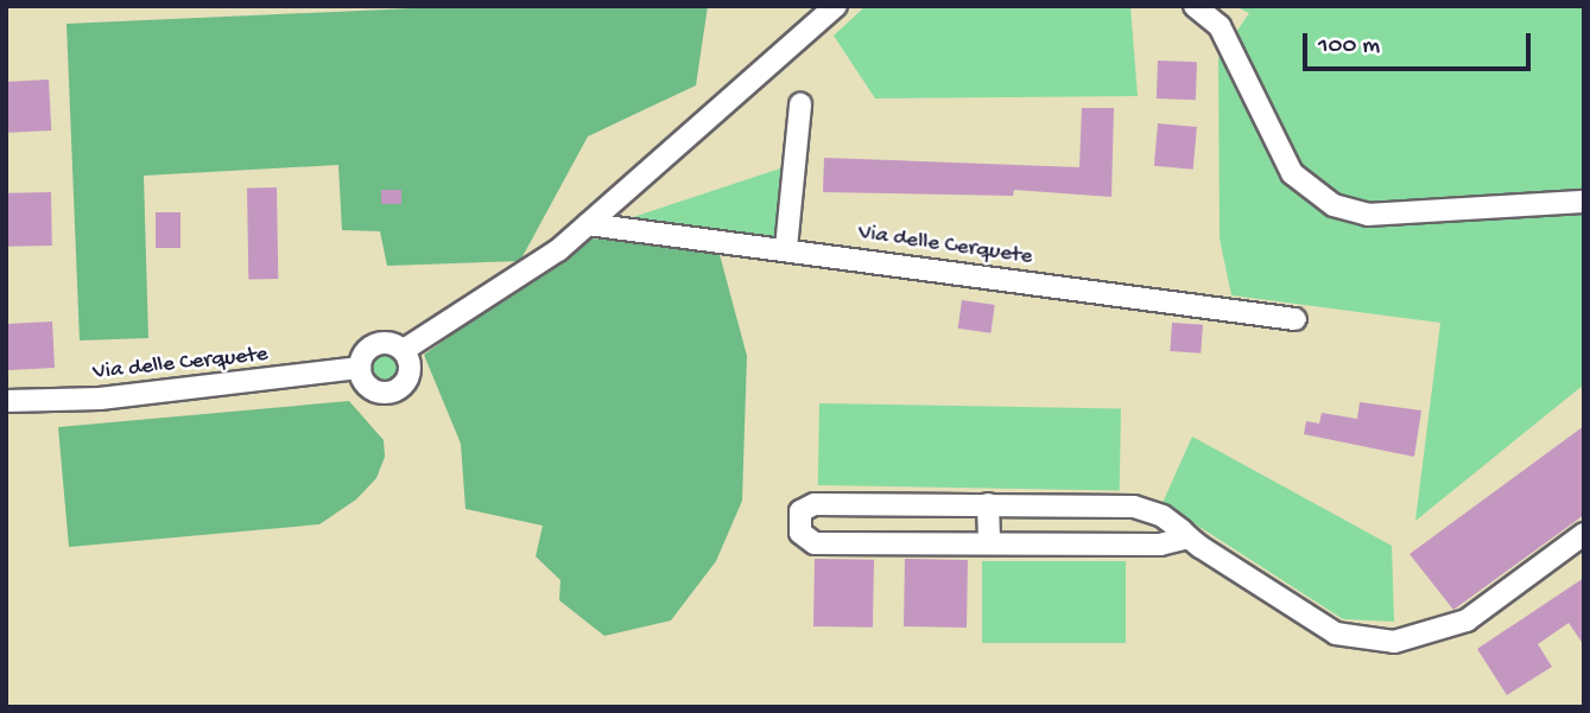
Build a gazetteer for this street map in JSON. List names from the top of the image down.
{
  "streets": {
    "street": ["Via delle Cerquete"]
  },
  "scale_bar": "100 m"
}
